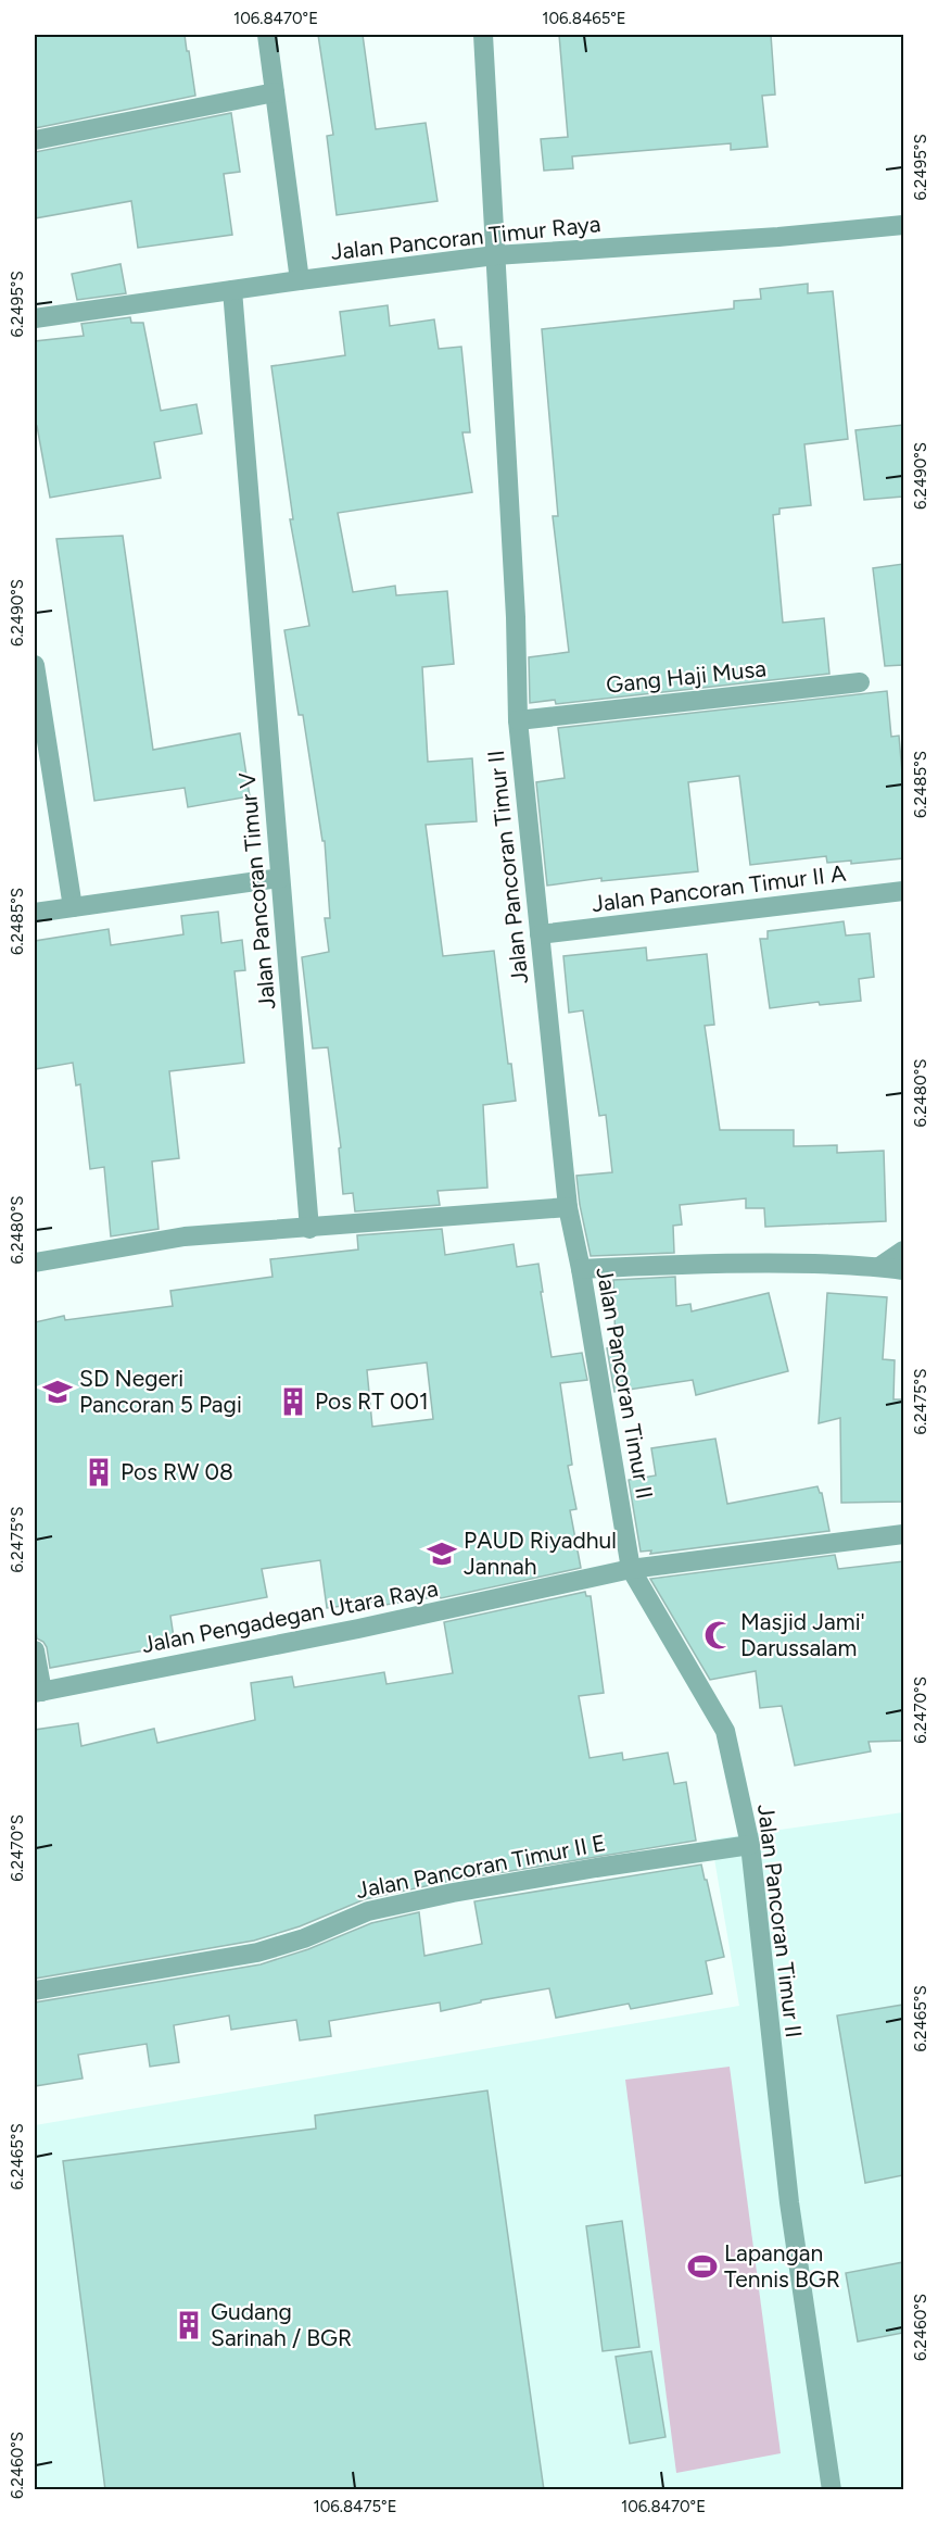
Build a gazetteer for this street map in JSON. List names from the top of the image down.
{
  "streets": {
    "street": [
      "Jalan Pancoran Timur Raya",
      "Gang Haji Musa",
      "Jalan Pancoran Timur II",
      "Jalan Pancoran Timur II A",
      "Jalan Pancoran Timur V",
      "Jalan Pengadegan Utara Raya",
      "Jalan Pancoran Timur II E"
    ]
  },
  "crossings": [
    ["Jalan Pancoran Timur Raya", "Jalan Pancoran Timur II"],
    ["Jalan Pancoran Timur Raya", "Jalan Pancoran Timur V"],
    ["Gang Haji Musa", "Jalan Pancoran Timur II"],
    ["Jalan Pancoran Timur II", "Jalan Pancoran Timur II A"],
    ["Jalan Pancoran Timur II", "Jalan Pengadegan Utara Raya"],
    ["Jalan Pancoran Timur II", "Jalan Pancoran Timur II E"]
  ],
  "places": {
    "school or university": ["SD Negeri Pancoran 5 Pagi", "PAUD Riyadhul Jannah"],
    "building": ["Pos RT 001", "Pos RW 08", "Gudang Sarinah / BGR"],
    "mosque": ["Masjid Jami' Darussalam"],
    "sports": ["Lapangan Tennis BGR"]
  },
  "coordinates": [
    "106.8470°E",
    "106.8465°E",
    "6.2495°S",
    "6.2490°S",
    "6.2485°S",
    "6.2480°S",
    "6.2475°S",
    "6.2470°S",
    "6.2465°S",
    "6.2460°S",
    "106.8475°E"
  ]
}
